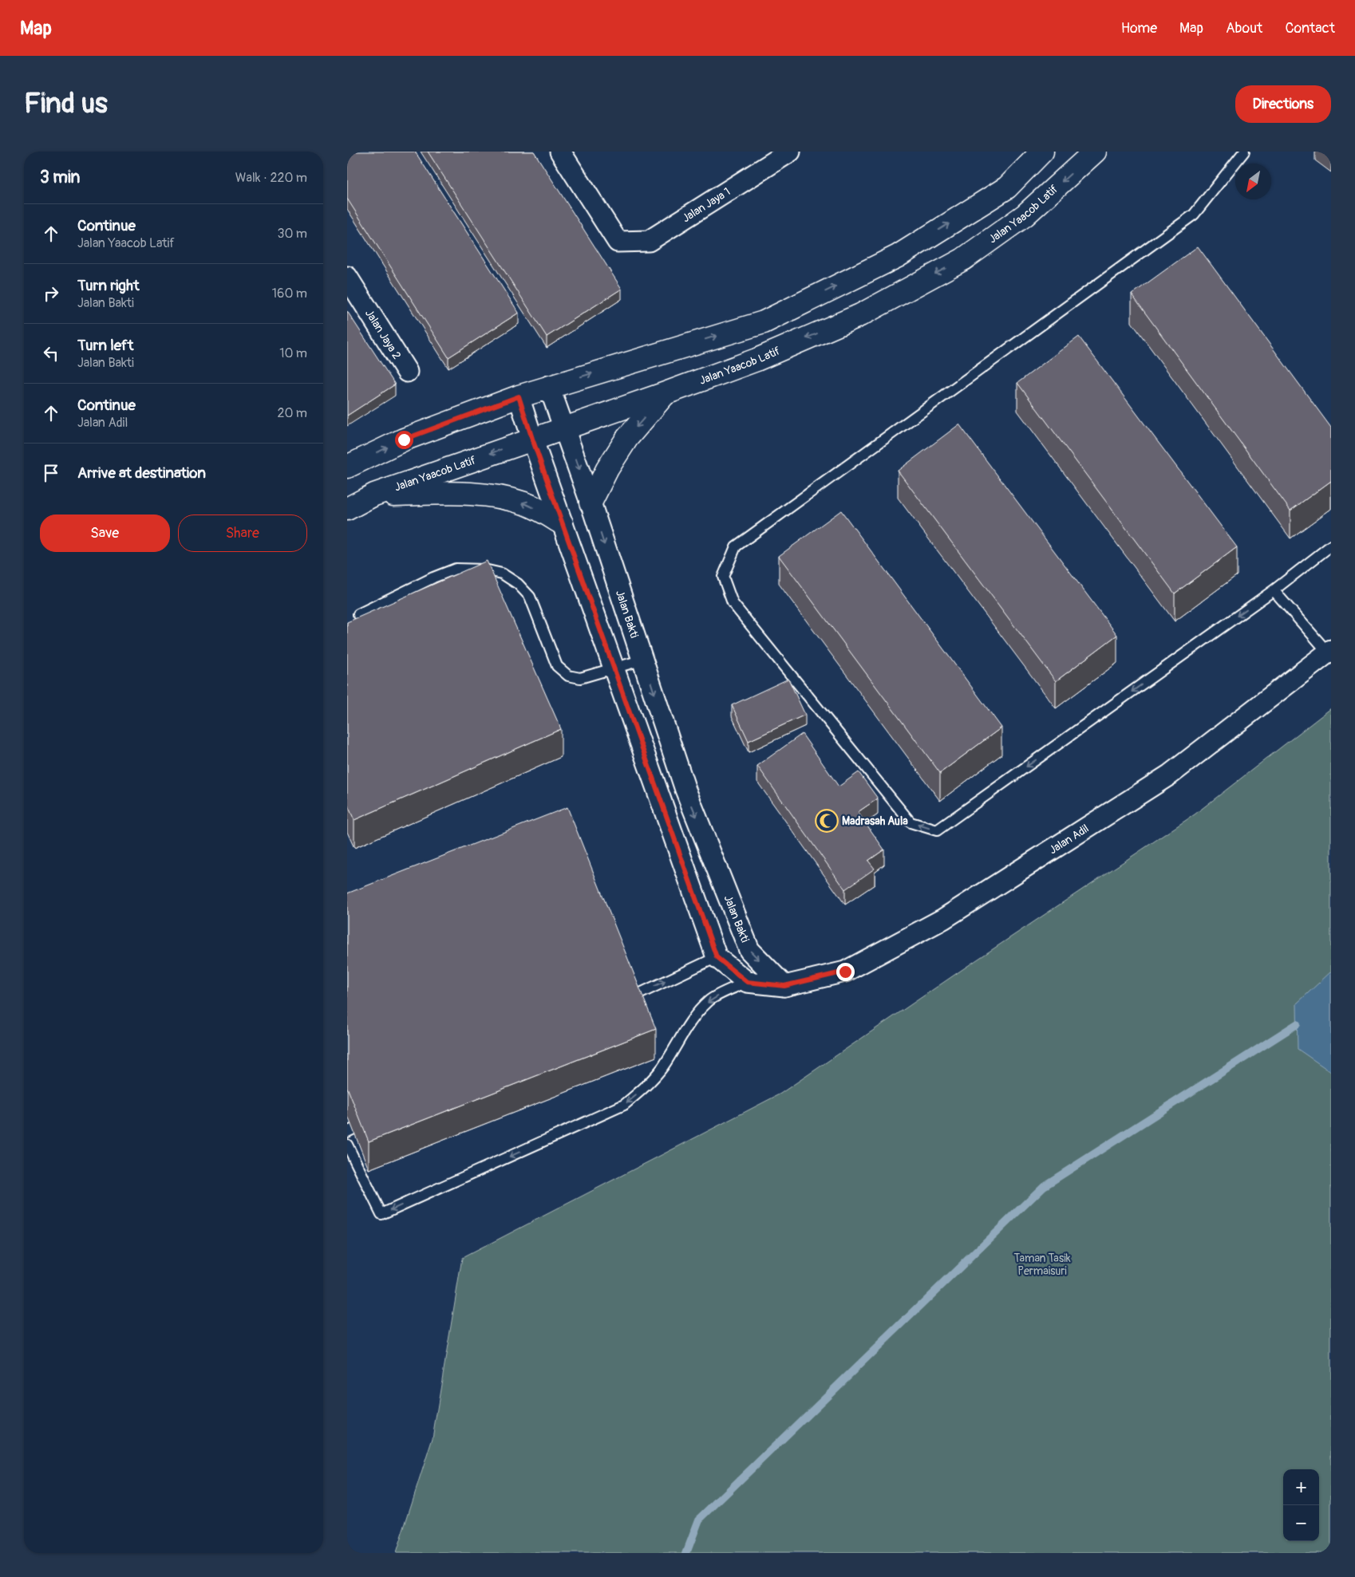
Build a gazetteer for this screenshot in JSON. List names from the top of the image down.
{
  "streets": {
    "street": [
      "Jalan Jaya 1",
      "Jalan Yaacob Latif",
      "Jalan Jaya 2",
      "Jalan Bakti",
      "Jalan Adil"
    ]
  },
  "crossings": [
    ["Jalan Yaacob Latif", "Jalan Bakti"],
    ["Jalan Bakti", "Jalan Adil"]
  ],
  "parks": ["Taman Tasik Permaisuri"],
  "places": {
    "mosque": ["Madrasah Aula"]
  },
  "north": "bottom left",
  "page": {
    "header": "Map",
    "nav": [
      "Home",
      "Map",
      "About",
      "Contact"
    ],
    "buttons": [
      "Directions",
      ["Save", "Share"]
    ],
    "title": "Find us",
    "heading": ["3 min", "Walk · 220 m"],
    "list": [
      ["Continue", "Jalan Yaacob Latif", "30 m"],
      ["Turn right", "Jalan Bakti", "160 m"],
      ["Turn left", "Jalan Bakti", "10 m"],
      ["Continue", "Jalan Adil", "20 m"],
      "Arrive at destination"
    ],
    "map_buttons": ["+", "−"]
  }
}
